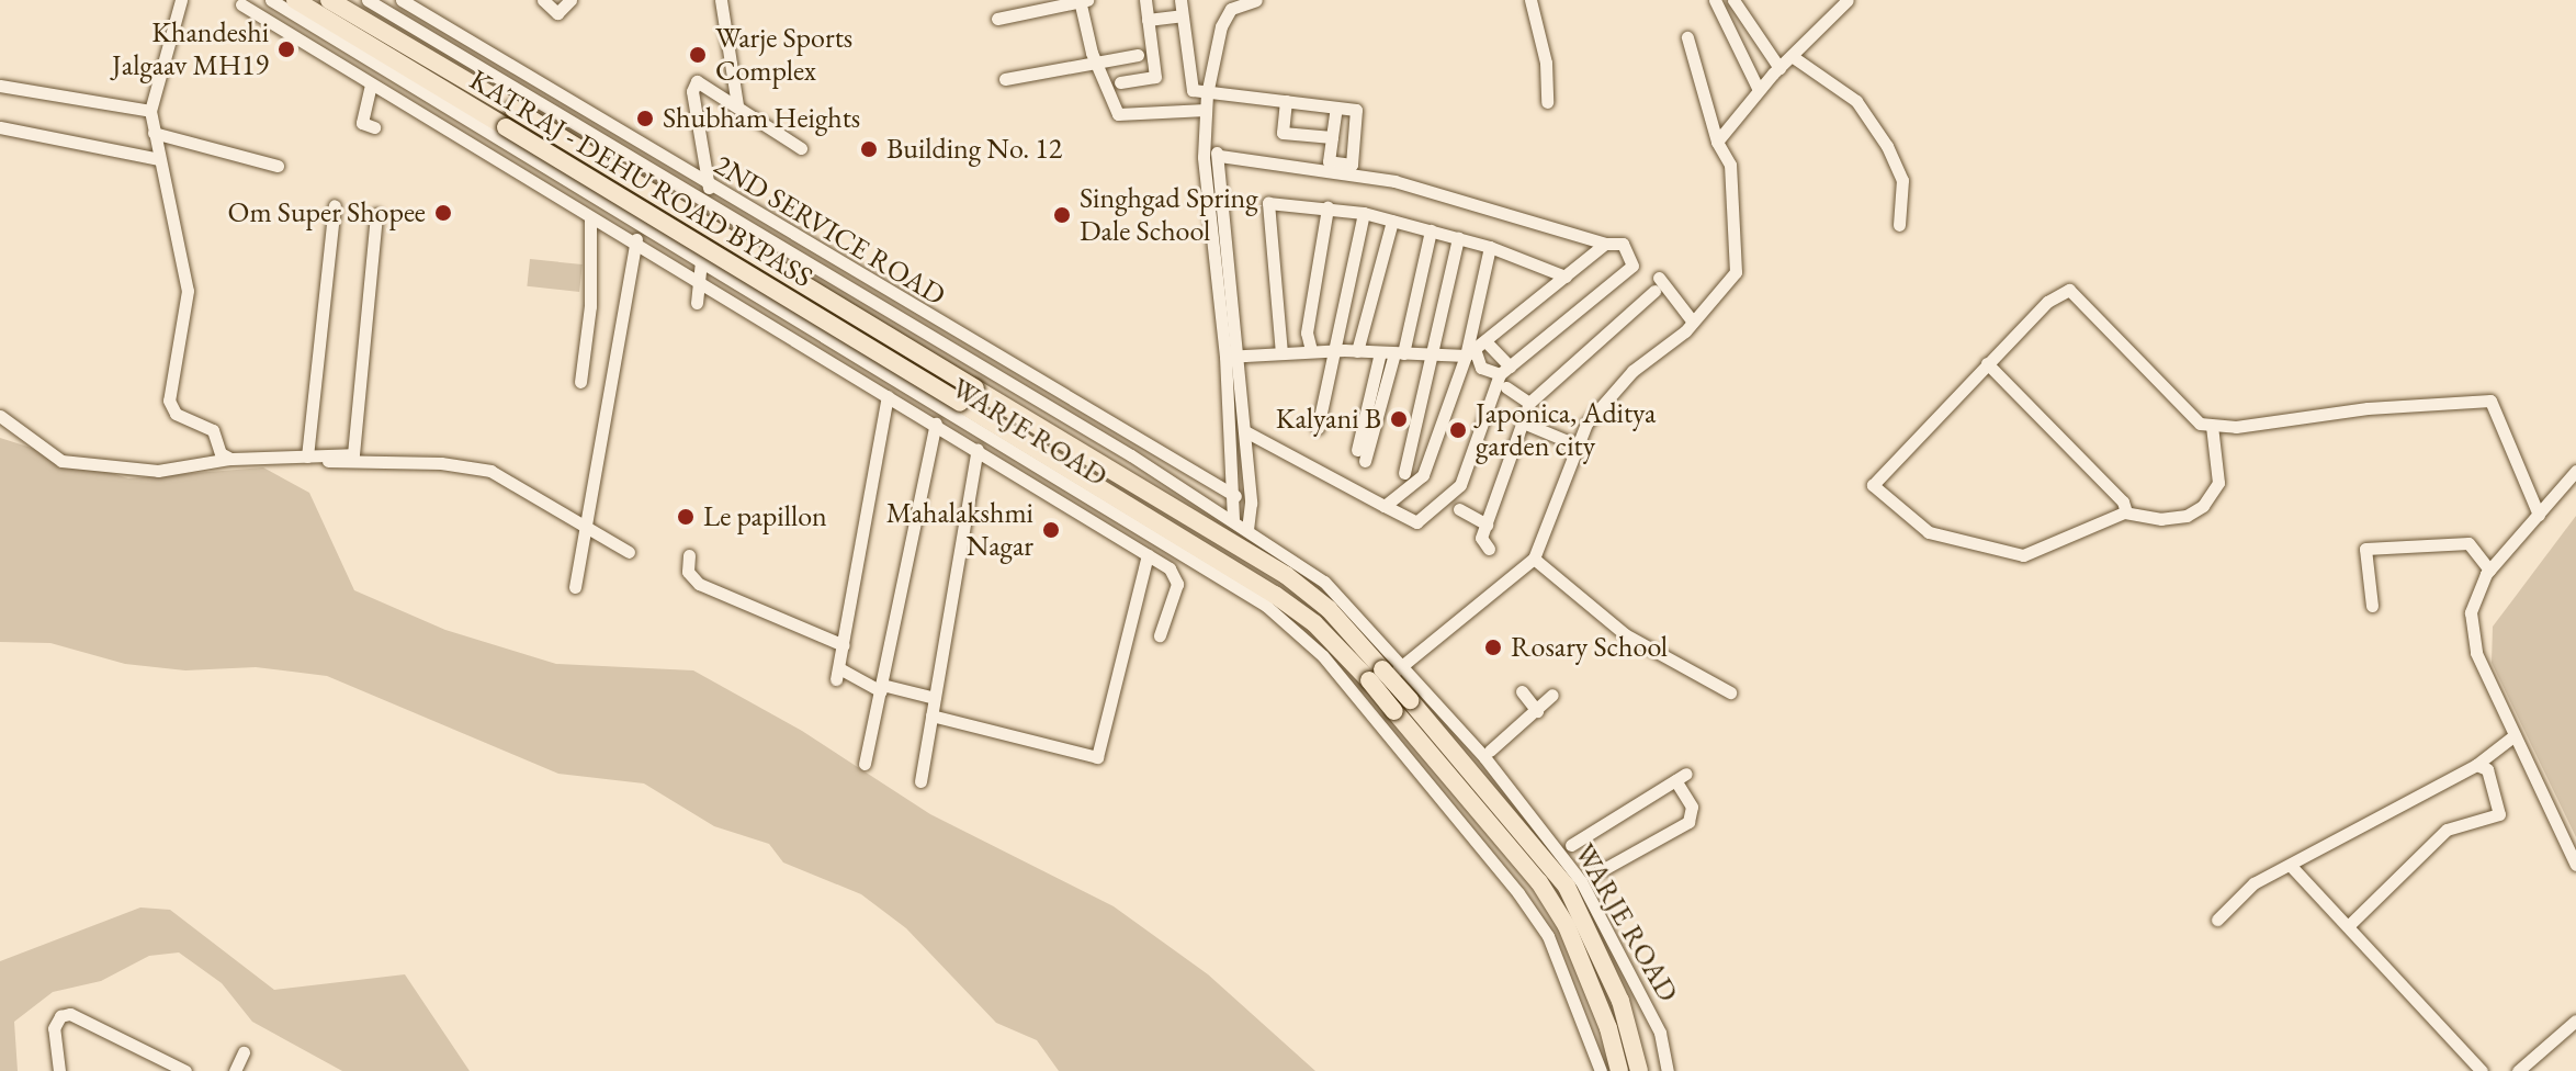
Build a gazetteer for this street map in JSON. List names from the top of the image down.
{
  "streets": {
    "highway": ["KATRAJ - DEHU ROAD BYPASS"],
    "street": ["2ND SERVICE ROAD", "WARJE ROAD"]
  },
  "places": [
    "Khandeshi Jalgaav MH19",
    "Warje Sports Complex",
    "Shubham Heights",
    "Building No. 12",
    "Om Super Shopee",
    "Singhgad Spring Dale School",
    "Kalyani B",
    "Japonica, Aditya garden city",
    "Le papillon",
    "Mahalakshmi Nagar",
    "Rosary School"
  ]
}
